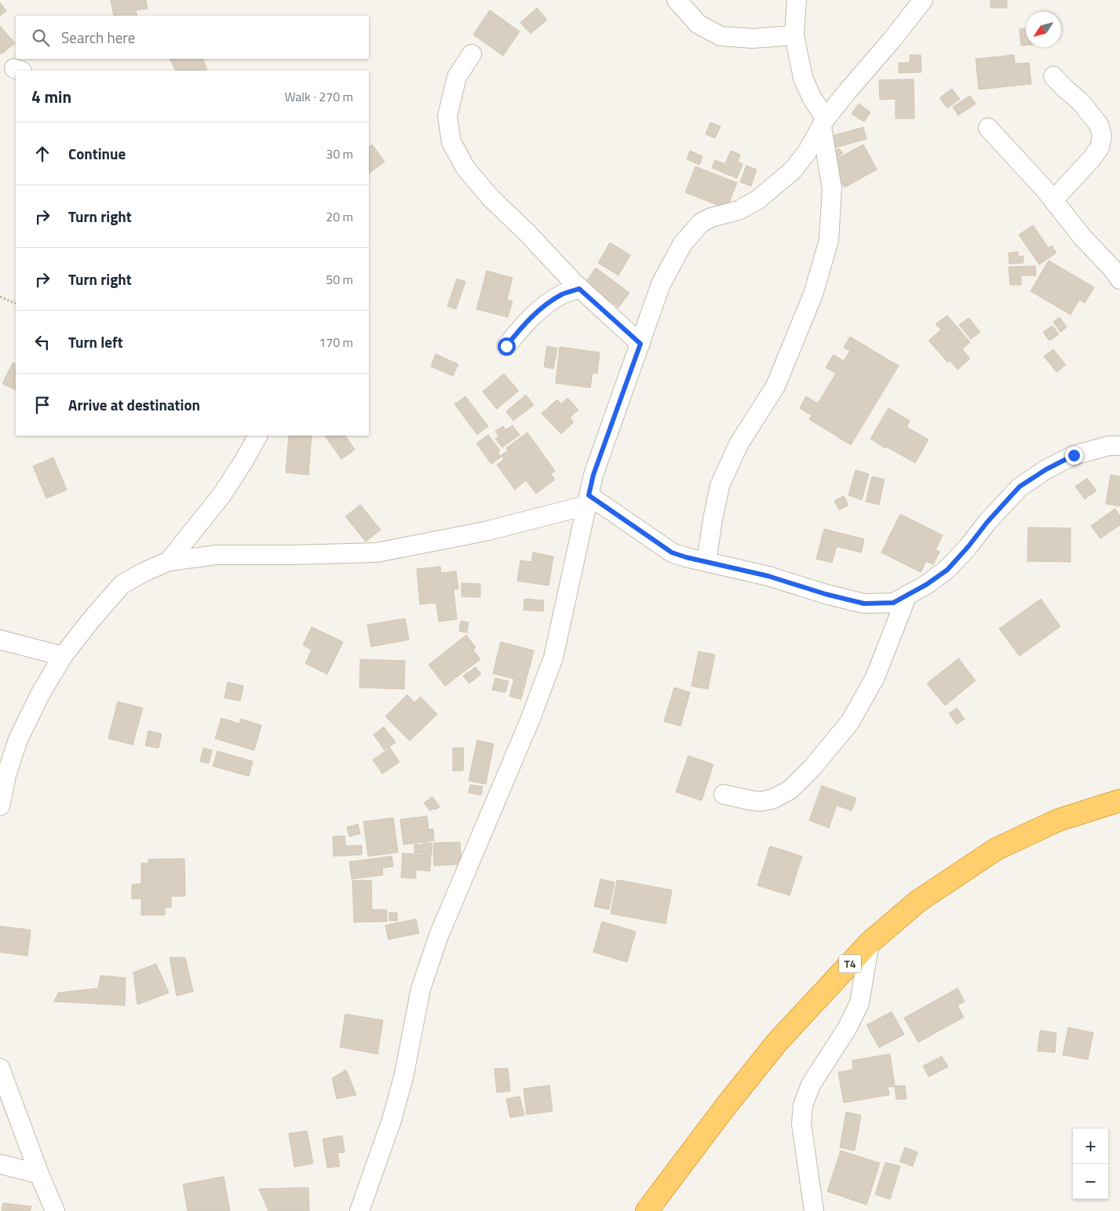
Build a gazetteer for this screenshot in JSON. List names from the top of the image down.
{
  "streets": {
    "highway": ["T4"]
  },
  "north": "bottom left",
  "page": {
    "search": "Search here",
    "heading": ["4 min", "Walk · 270 m"],
    "list": [
      ["Continue", "30 m"],
      ["Turn right", "20 m"],
      ["Turn right", "50 m"],
      ["Turn left", "170 m"],
      "Arrive at destination"
    ],
    "map_buttons": ["+", "−"]
  }
}
